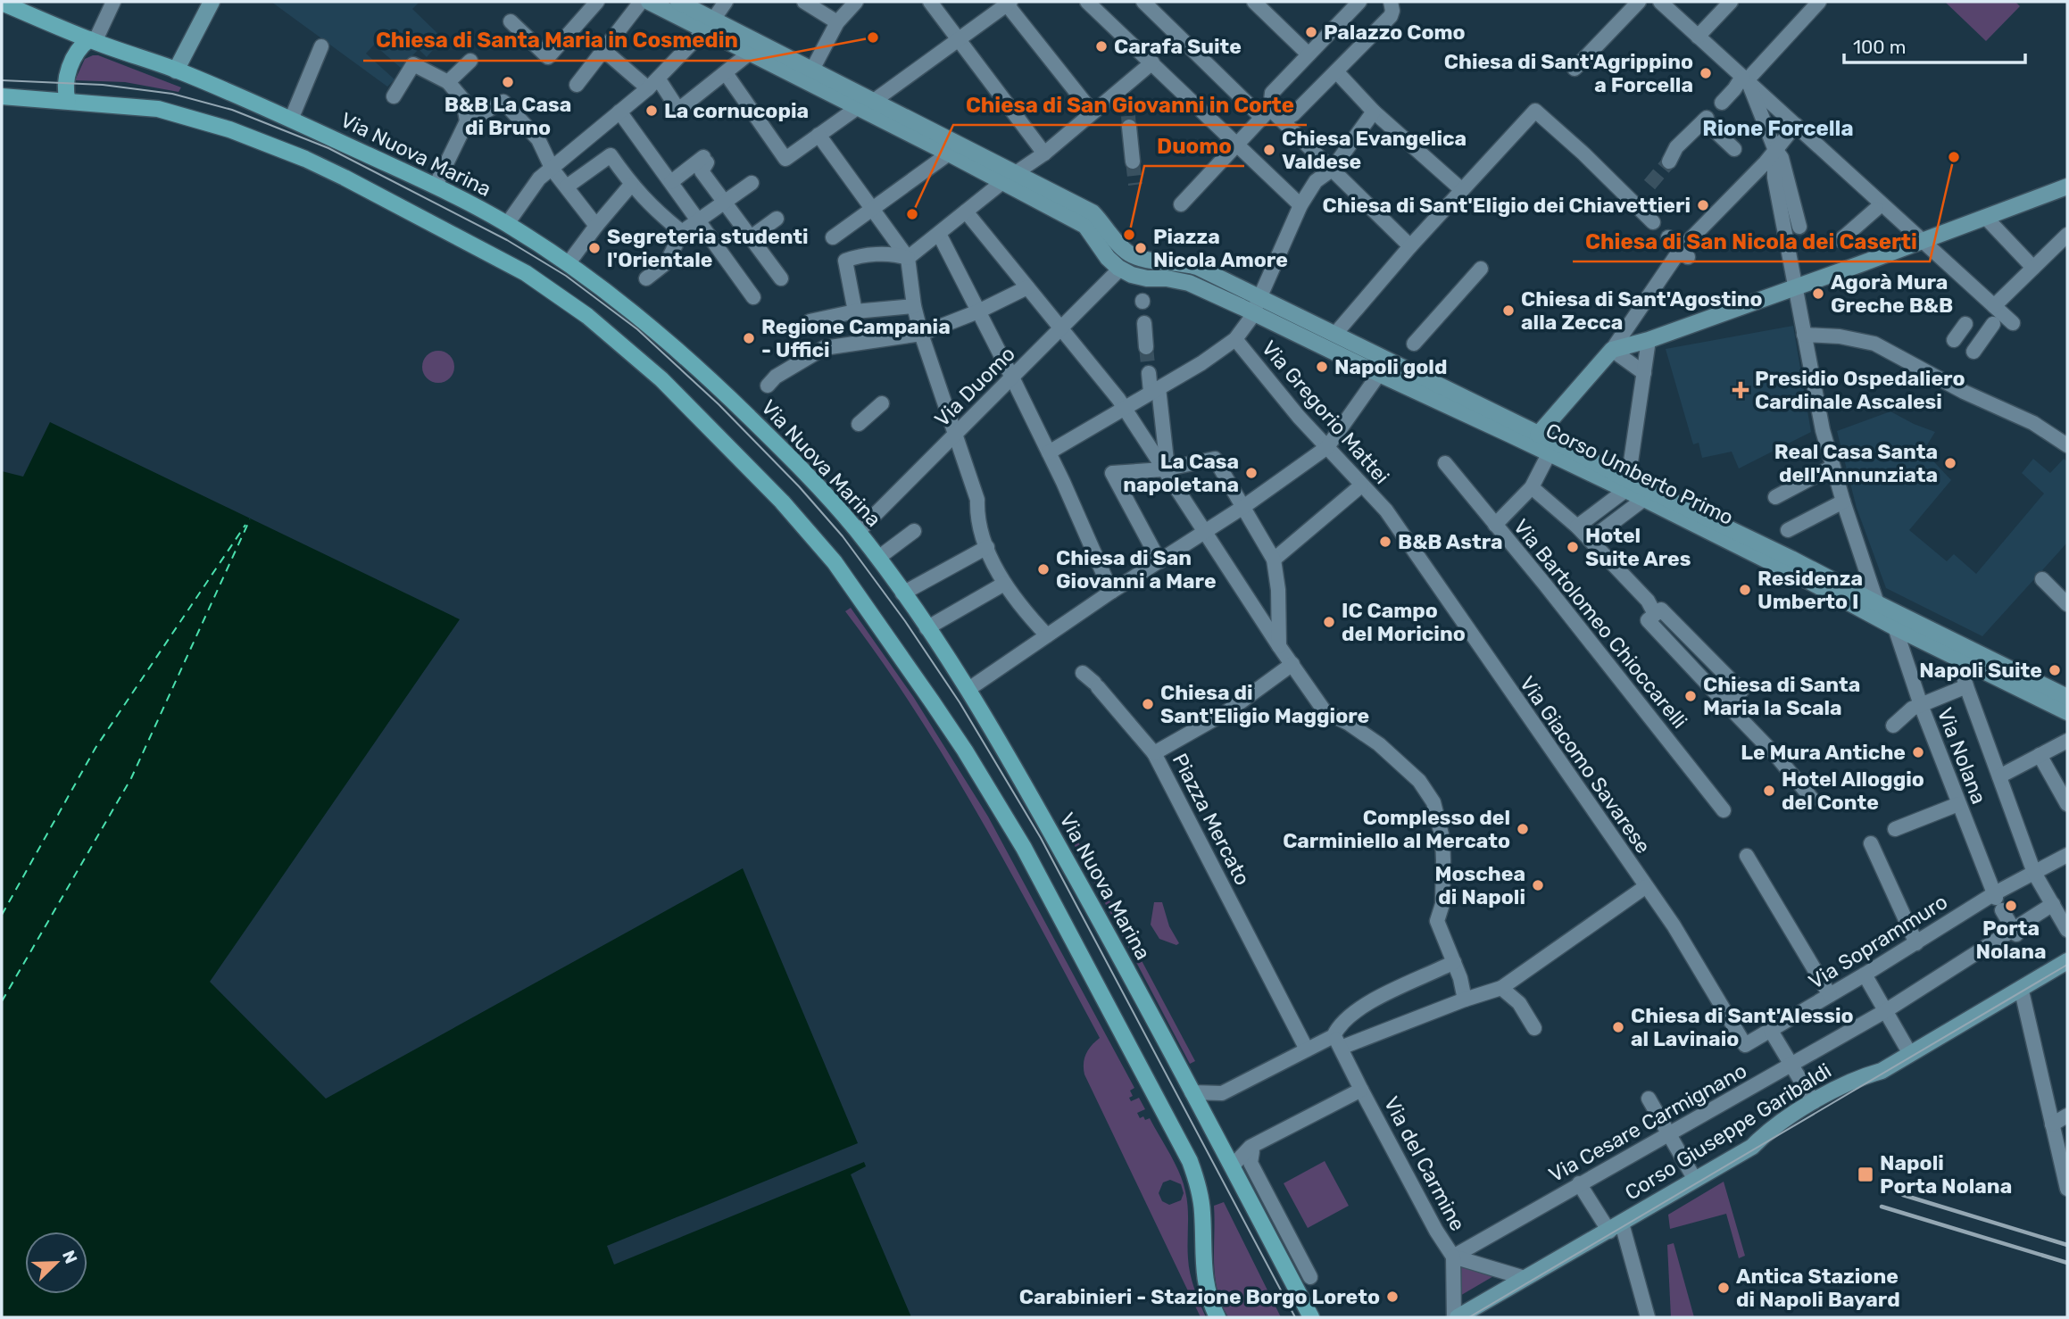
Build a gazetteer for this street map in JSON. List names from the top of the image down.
{
  "streets": {
    "main road": ["Via Nuova Marina", "Corso Umberto Primo", "Corso Giuseppe Garibaldi"],
    "street": [
      "Via Duomo",
      "Via Gregorio Mattei",
      "Via Bartolomeo Chioccarelli",
      "Via Nolana",
      "Via Giacomo Savarese",
      "Piazza Mercato",
      "Via Soprammuro",
      "Via Cesare Carmignano",
      "Via del Carmine"
    ]
  },
  "crossings": [
    ["Via Nuova Marina", "Via Duomo"],
    ["Via Duomo", "Corso Umberto Primo"],
    ["Via Gregorio Mattei", "Via Giacomo Savarese"],
    ["Corso Umberto Primo", "Via Nolana"],
    ["Via Nolana", "Via Soprammuro"],
    ["Via Nolana", "Via Cesare Carmignano"],
    ["Via Giacomo Savarese", "Via Soprammuro"],
    ["Via Cesare Carmignano", "Via del Carmine"]
  ],
  "districts": ["Rione Forcella"],
  "places": {
    "other": [
      "Palazzo Como",
      "Chiesa di Santa Maria in Cosmedin",
      "Carafa Suite",
      "Chiesa di Sant'Agrippino a Forcella",
      "B&B La Casa di Bruno",
      "La cornucopia",
      "Chiesa Evangelica Valdese",
      "Chiesa di San Nicola dei Caserti",
      "Chiesa di Sant'Eligio dei Chiavettieri",
      "Chiesa di San Giovanni in Corte",
      "Duomo",
      "Segreteria studenti l'Orientale",
      "Piazza Nicola Amore",
      "Agorà Mura Greche B&B",
      "Chiesa di Sant'Agostino alla Zecca",
      "Regione Campania - Uffici",
      "Napoli gold",
      "Real Casa Santa dell'Annunziata",
      "La Casa napoletana",
      "B&B Astra",
      "Hotel Suite Ares",
      "Chiesa di San Giovanni a Mare",
      "Residenza Umberto I",
      "IC Campo del Moricino",
      "Napoli Suite",
      "Chiesa di Santa Maria la Scala",
      "Chiesa di Sant'Eligio Maggiore",
      "Le Mura Antiche",
      "Hotel Alloggio del Conte",
      "Complesso del Carminiello al Mercato",
      "Moschea di Napoli",
      "Porta Nolana",
      "Chiesa di Sant'Alessio al Lavinaio",
      "Antica Stazione di Napoli Bayard",
      "Carabinieri - Stazione Borgo Loreto"
    ],
    "health": ["Presidio Ospedaliero Cardinale Ascalesi"],
    "transit": ["Napoli Porta Nolana"]
  },
  "scale_bar": "100 m",
  "north": "top right"
}
